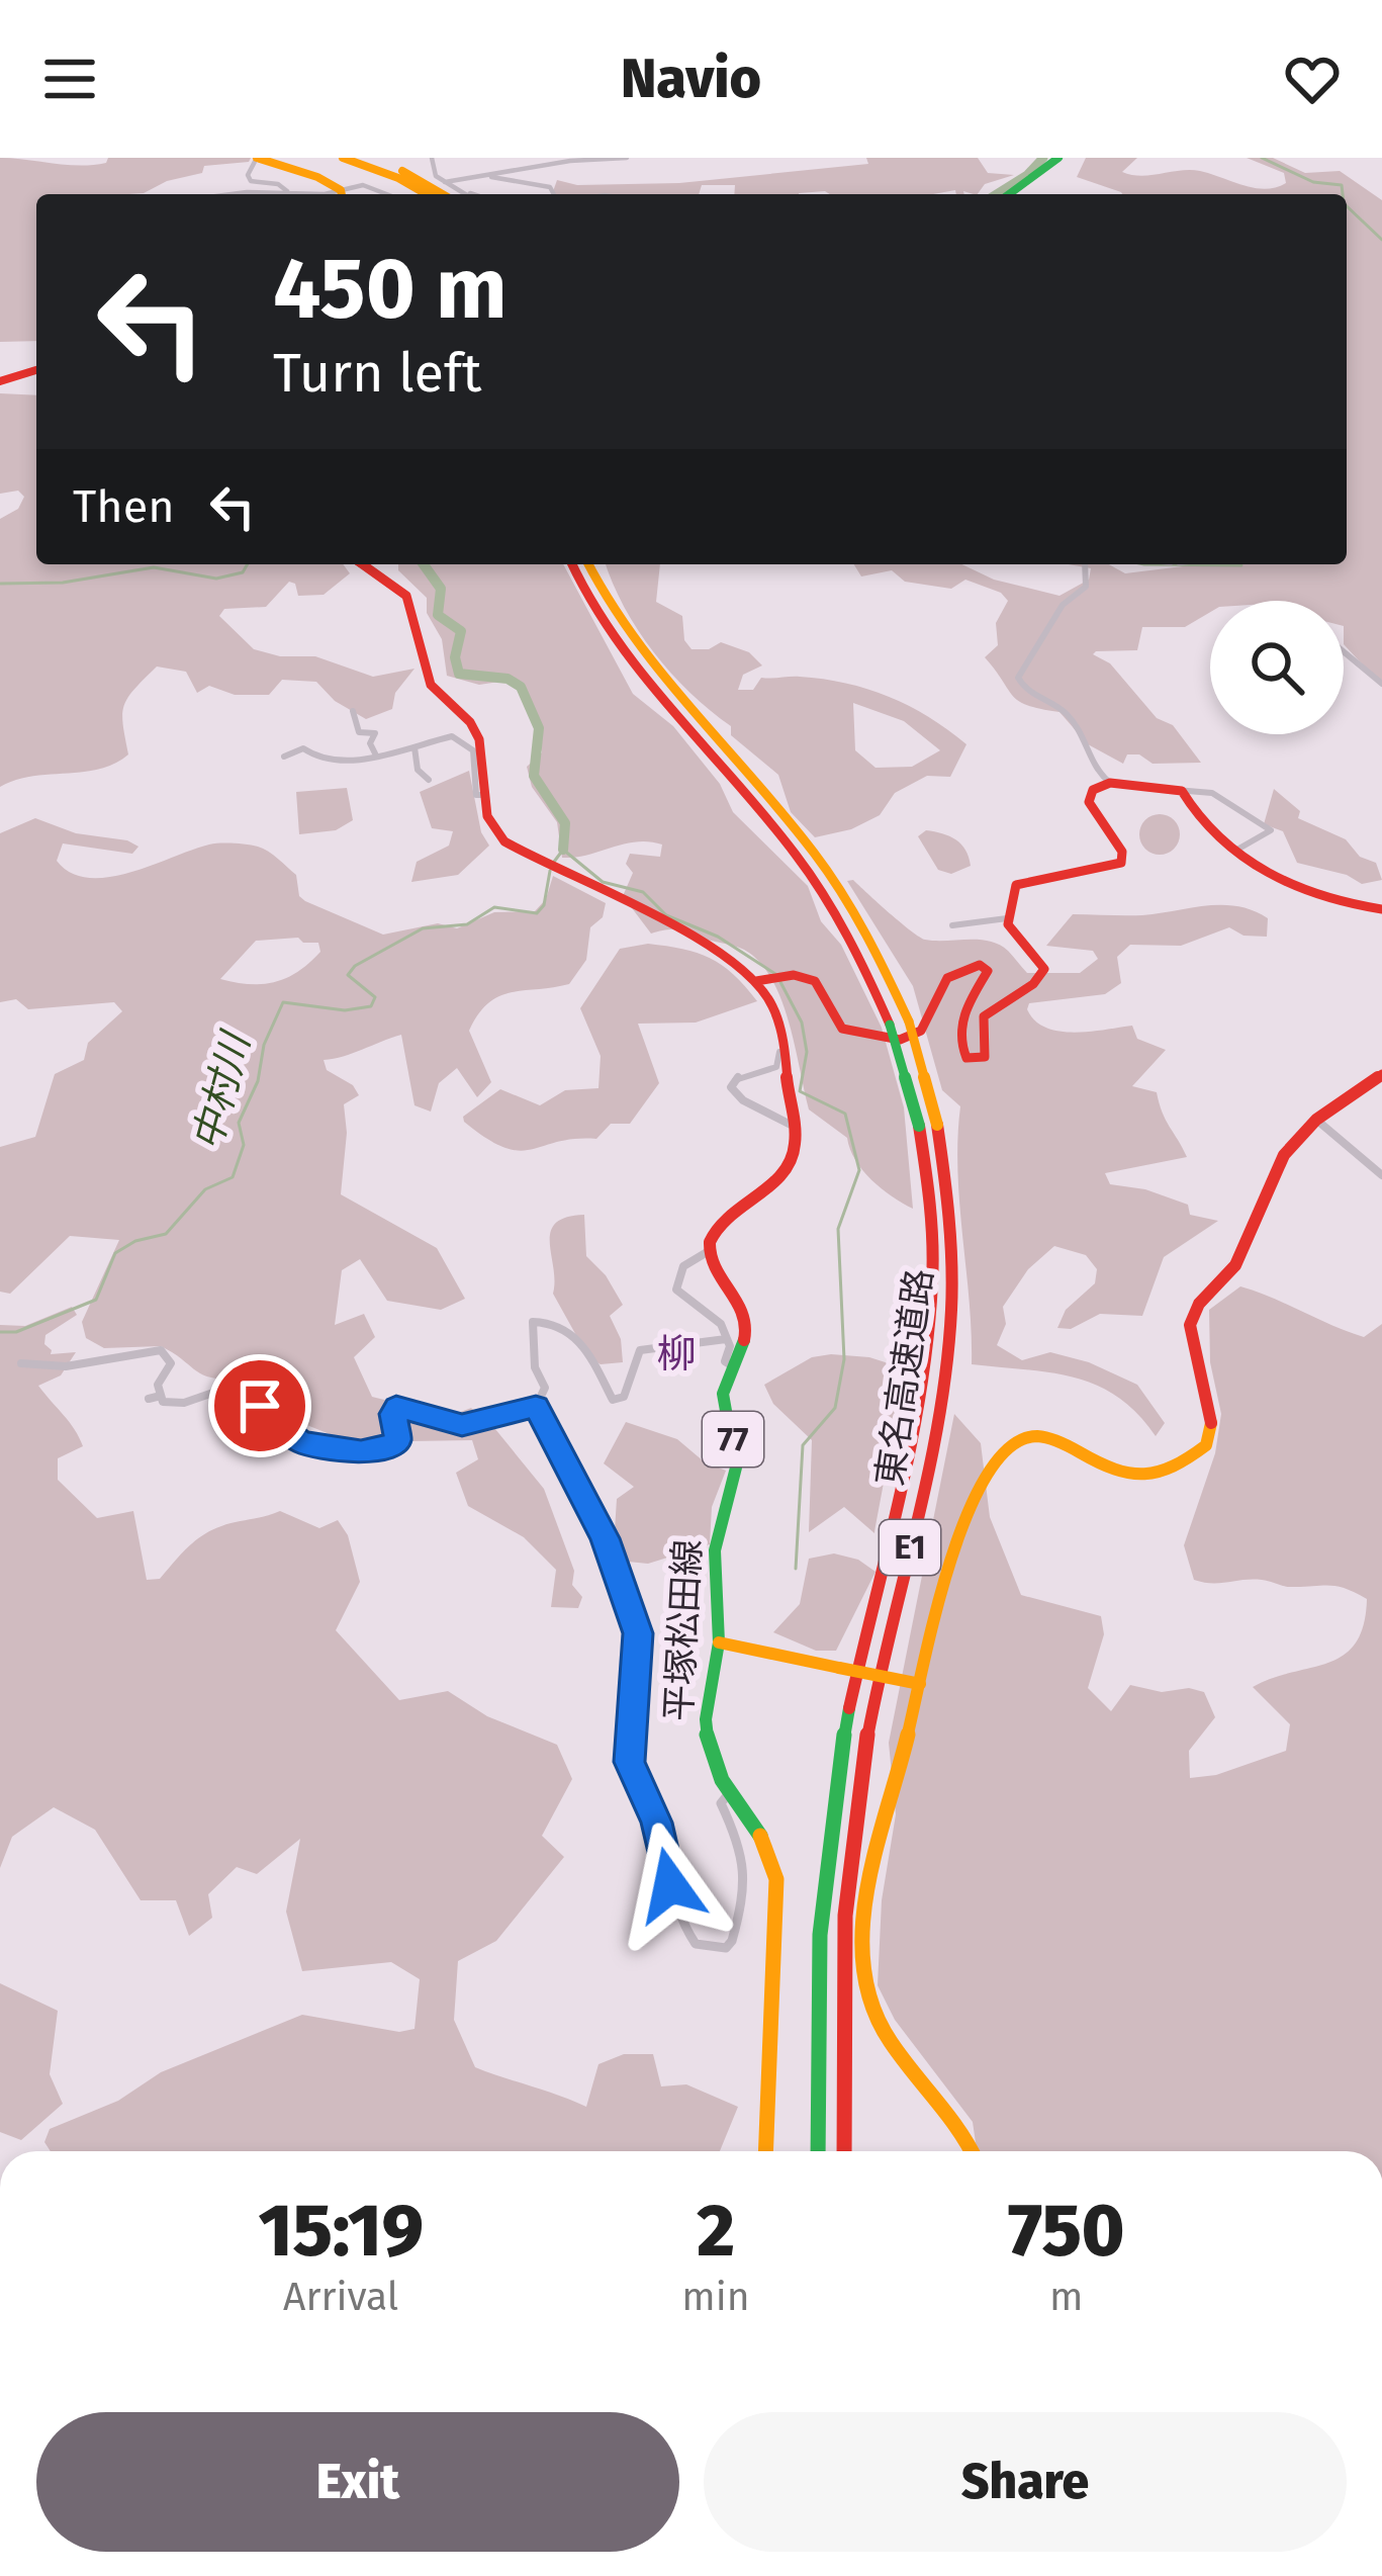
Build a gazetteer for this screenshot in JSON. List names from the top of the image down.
{
  "streets": {
    "main road": [
      "東名高速道路",
      "77",
      "E1",
      "平塚松田線"
    ]
  },
  "districts": ["柳"],
  "water": ["中村川"],
  "page": {
    "header": "Navio",
    "turn": ["450 m", "Turn left"],
    "then": "Then",
    "eta": [
      "15:19",
      "Arrival",
      "2",
      "min",
      "750",
      "m"
    ],
    "buttons": ["Exit", "Share"]
  }
}
